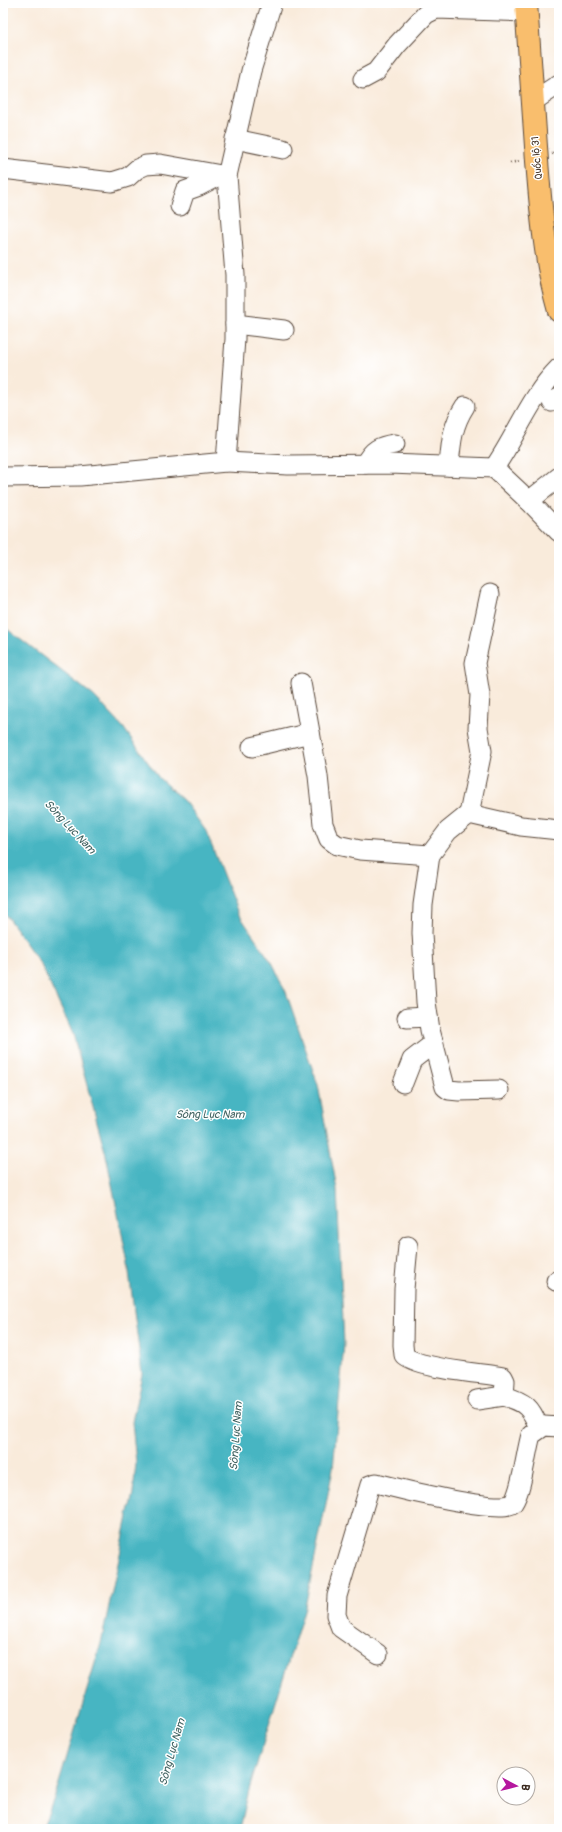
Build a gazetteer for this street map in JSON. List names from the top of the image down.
{
  "streets": {
    "highway": ["Quốc lộ 31"]
  },
  "water": ["Sông Lục Nam"],
  "north": "right"
}
